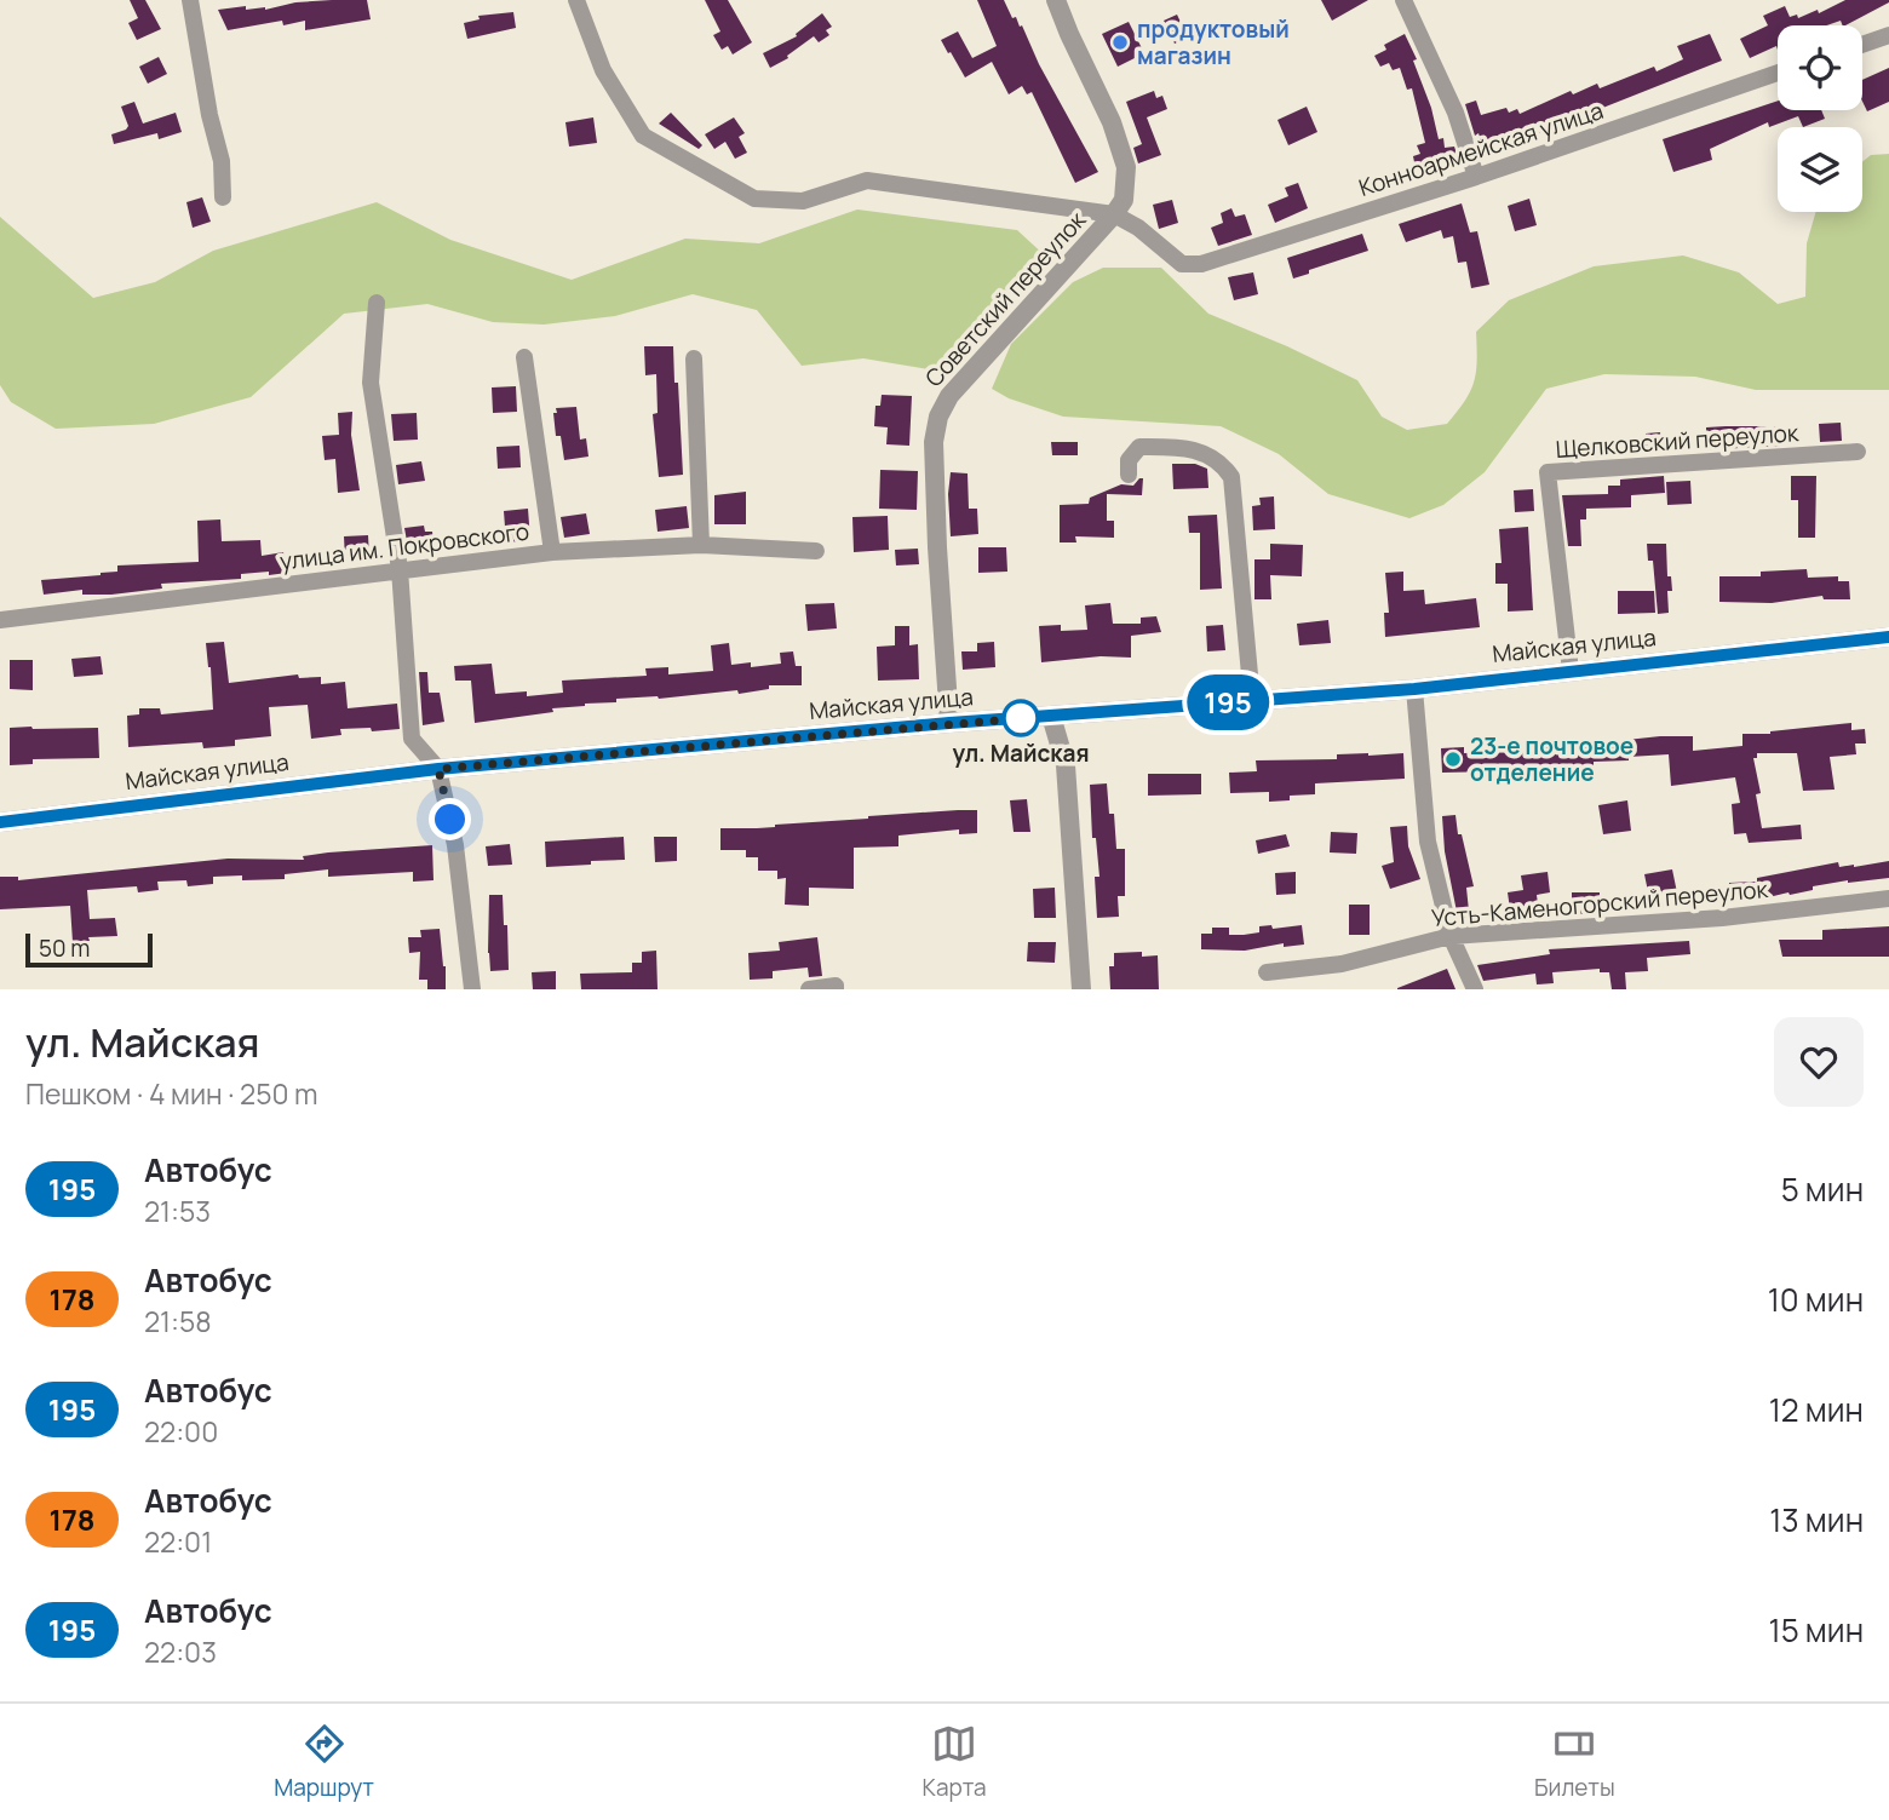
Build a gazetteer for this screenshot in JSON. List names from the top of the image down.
{
  "streets": {
    "street": [
      "Конноармейская улица",
      "Советский переулок",
      "Щелковский переулок",
      "улица им. Покровского",
      "Майская улица",
      "Усть-Каменогорский переулок"
    ]
  },
  "crossings": [
    ["Конноармейская улица", "Советский переулок"],
    ["Советский переулок", "Майская улица"],
    ["Щелковский переулок", "Майская улица"]
  ],
  "places": ["продуктовый магазин", "ул. Майская", "23-е почтовое отделение"],
  "lines": ["bus line 195"],
  "scale_bar": "50 m",
  "page": {
    "on_map": "195",
    "scale": "50 m",
    "heading": ["ул. Майская", "Пешком · 4 мин · 250 m"],
    "list": [
      {
        "mark": "195",
        "name": "Автобус",
        "note": "21:53",
        "value": "5 мин"
      },
      {
        "mark": "178",
        "name": "Автобус",
        "note": "21:58",
        "value": "10 мин"
      },
      {
        "mark": "195",
        "name": "Автобус",
        "note": "22:00",
        "value": "12 мин"
      },
      {
        "mark": "178",
        "name": "Автобус",
        "note": "22:01",
        "value": "13 мин"
      },
      {
        "mark": "195",
        "name": "Автобус",
        "note": "22:03",
        "value": "15 мин"
      }
    ],
    "tabs": ["Маршрут", "Карта", "Билеты"]
  }
}
